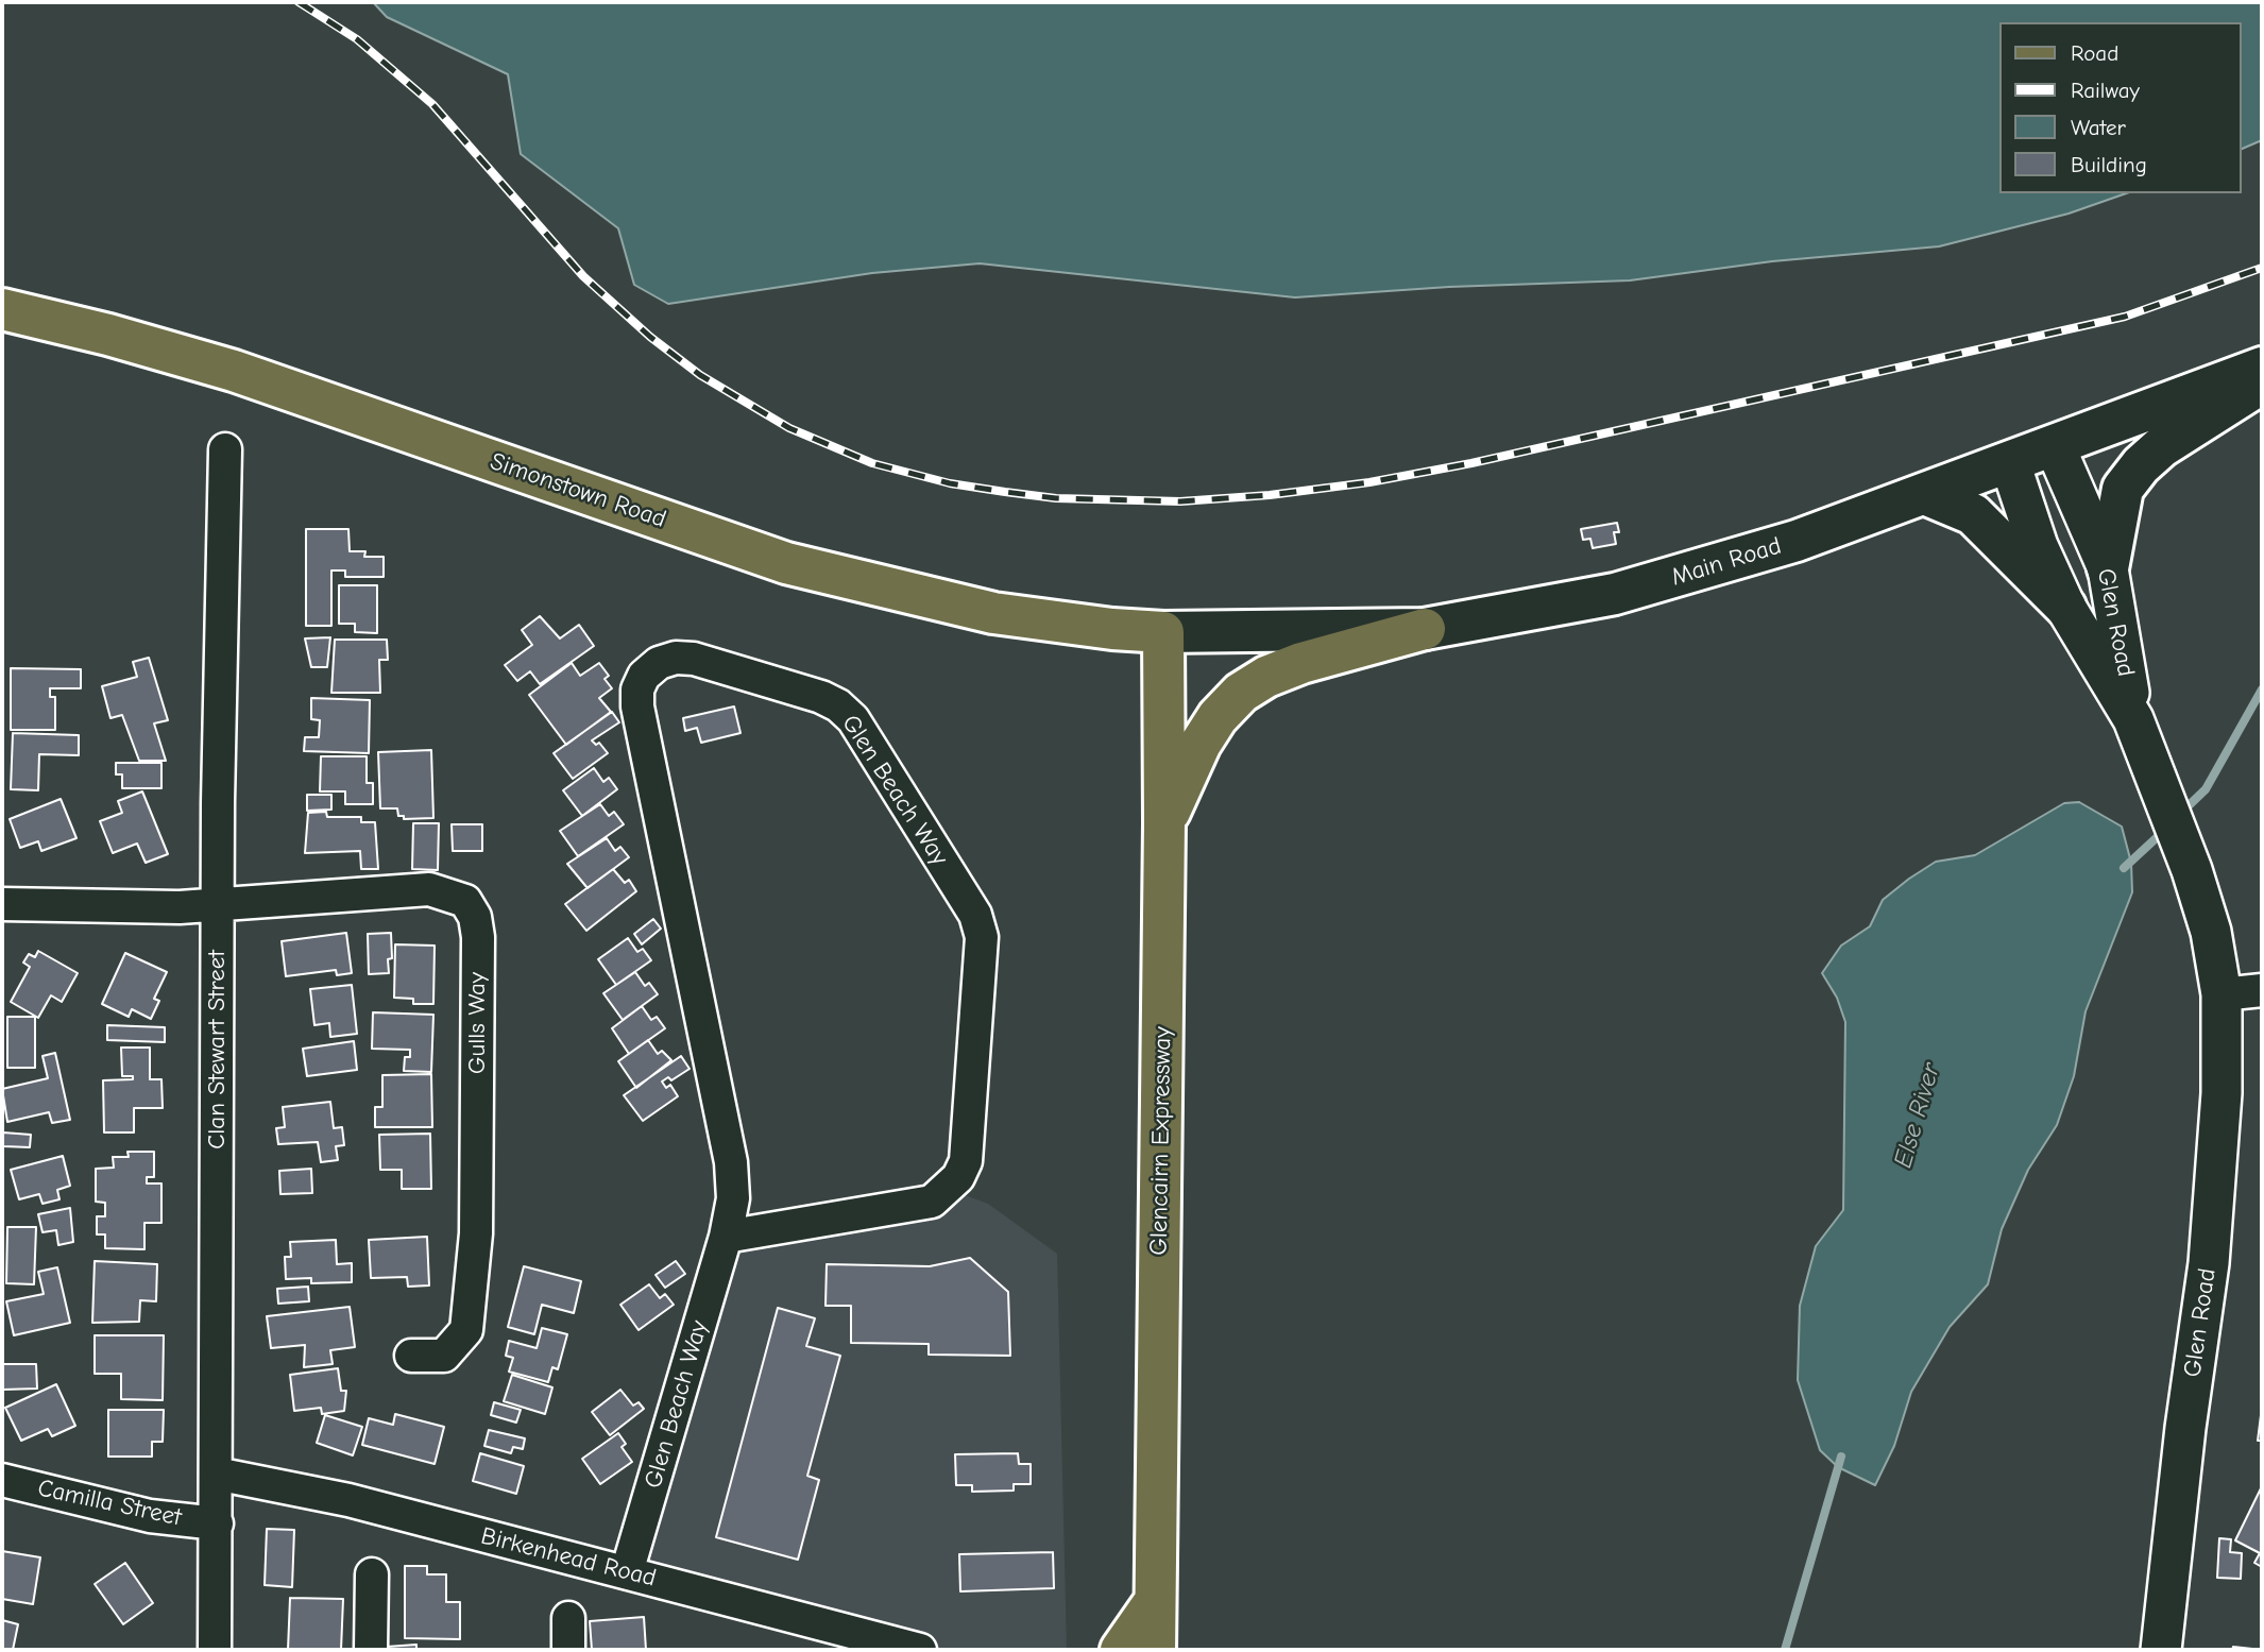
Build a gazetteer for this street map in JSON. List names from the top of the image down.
{
  "streets": {
    "main road": ["Simonstown Road", "Main Road", "Glencairn Expressway"],
    "street": [
      "Glen Road",
      "Glen Beach Way",
      "Gulls Way",
      "Clan Stewart Street",
      "Camilla Street",
      "Birkenhead Road"
    ]
  },
  "crossings": [
    ["Simonstown Road", "Main Road"],
    ["Simonstown Road", "Glencairn Expressway"],
    ["Main Road", "Glen Road"],
    ["Main Road", "Glencairn Expressway"],
    ["Glen Beach Way", "Birkenhead Road"],
    ["Gulls Way", "Clan Stewart Street"],
    ["Clan Stewart Street", "Camilla Street"],
    ["Clan Stewart Street", "Birkenhead Road"]
  ],
  "water": ["Else River"],
  "legend": [
    "Road",
    "Railway",
    "Water",
    "Building"
  ]
}
